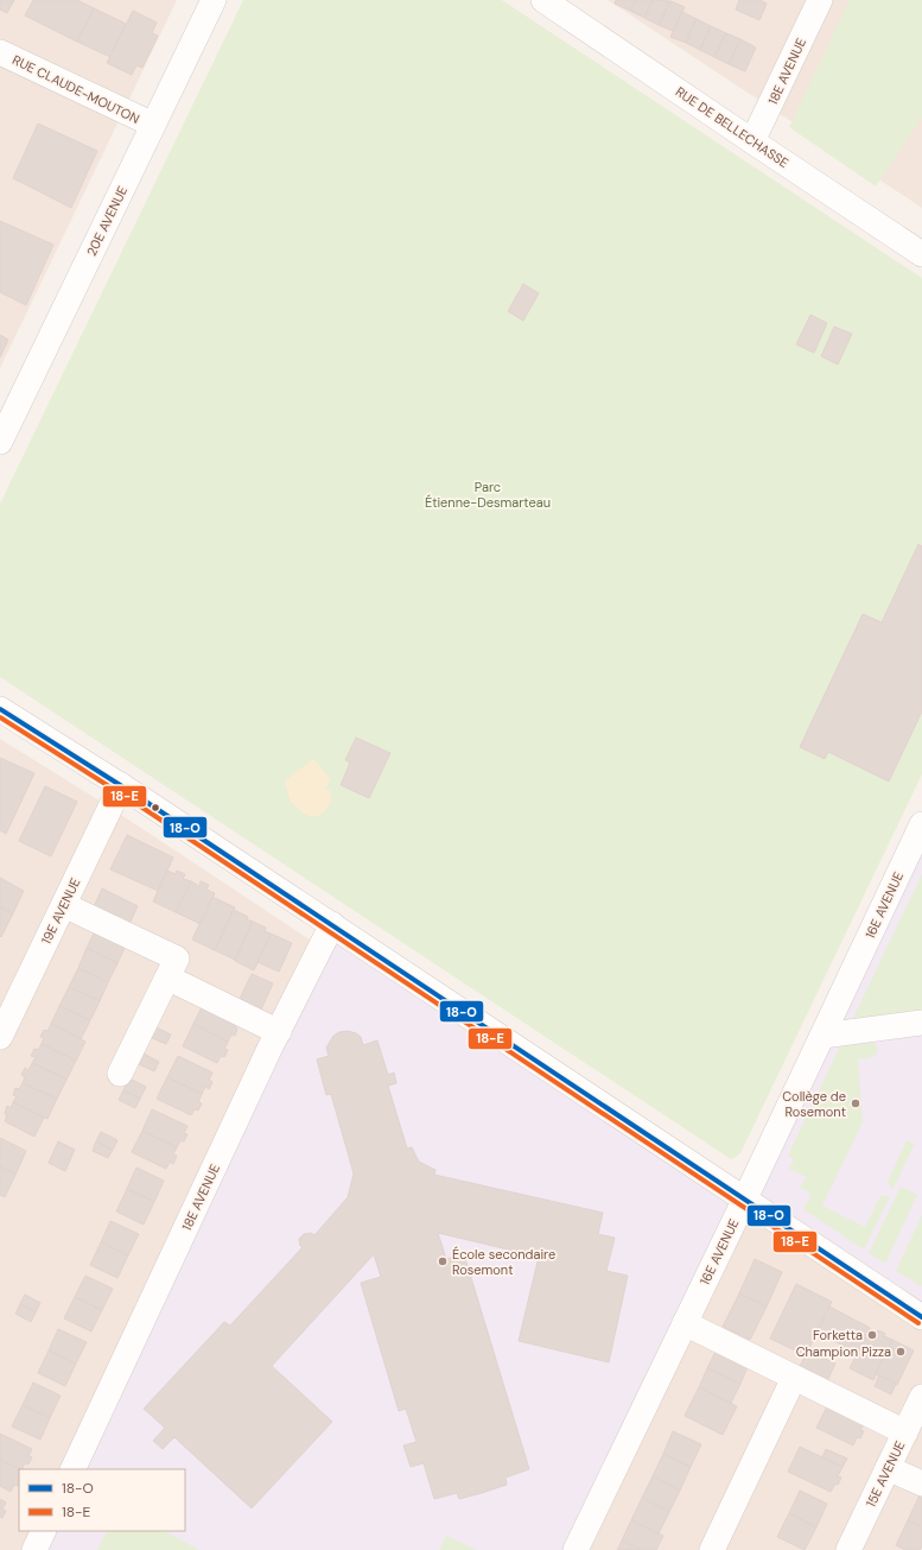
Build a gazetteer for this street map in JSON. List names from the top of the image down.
{
  "streets": {
    "street": [
      "18E AVENUE",
      "RUE CLAUDE-MOUTON",
      "RUE DE BELLECHASSE",
      "20E AVENUE",
      "16E AVENUE",
      "19E AVENUE",
      "15E AVENUE"
    ]
  },
  "crossings": [
    ["18E AVENUE", "RUE DE BELLECHASSE"],
    ["RUE CLAUDE-MOUTON", "20E AVENUE"]
  ],
  "parks": ["Parc Étienne-Desmarteau"],
  "places": [
    "Collège de Rosemont",
    "École secondaire Rosemont",
    "Forketta",
    "Champion Pizza"
  ],
  "lines": ["transit line 18-O", "transit line 18-E"],
  "legend": ["18-O", "18-E"]
}
